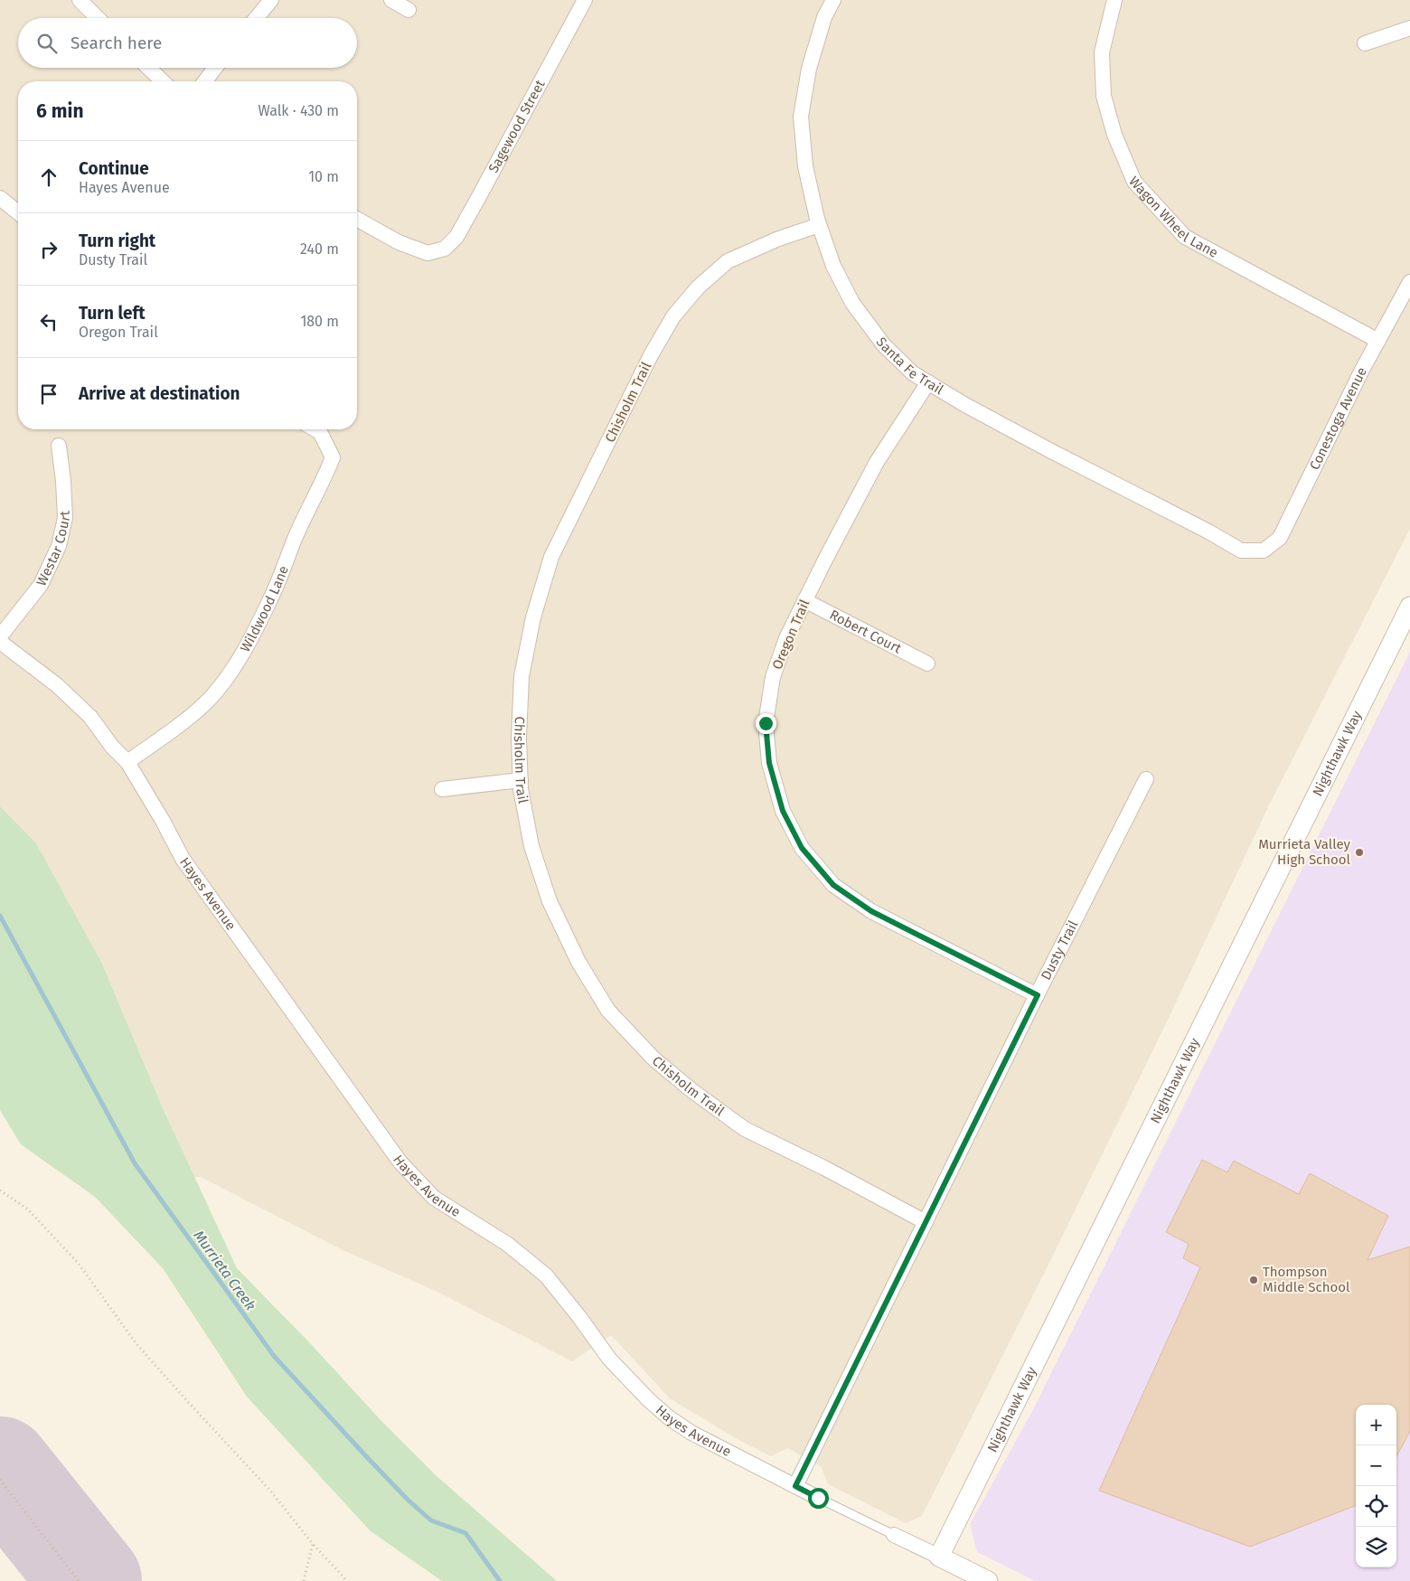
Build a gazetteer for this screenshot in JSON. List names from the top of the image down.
{
  "streets": {
    "street": [
      "Sagewood Street",
      "Wagon Wheel Lane",
      "Santa Fe Trail",
      "Chisholm Trail",
      "Conestoga Avenue",
      "Westar Court",
      "Wildwood Lane",
      "Robert Court",
      "Oregon Trail",
      "Nighthawk Way",
      "Hayes Avenue",
      "Dusty Trail"
    ]
  },
  "crossings": [
    ["Wagon Wheel Lane", "Conestoga Avenue"],
    ["Santa Fe Trail", "Chisholm Trail"],
    ["Santa Fe Trail", "Conestoga Avenue"],
    ["Santa Fe Trail", "Oregon Trail"],
    ["Chisholm Trail", "Dusty Trail"],
    ["Wildwood Lane", "Hayes Avenue"],
    ["Robert Court", "Oregon Trail"],
    ["Oregon Trail", "Dusty Trail"],
    ["Nighthawk Way", "Hayes Avenue"],
    ["Hayes Avenue", "Dusty Trail"]
  ],
  "water": ["Murrieta Creek"],
  "places": ["Murrieta Valley High School", "Thompson Middle School"],
  "page": {
    "search": "Search here",
    "heading": ["6 min", "Walk · 430 m"],
    "list": [
      ["Continue", "Hayes Avenue", "10 m"],
      ["Turn right", "Dusty Trail", "240 m"],
      ["Turn left", "Oregon Trail", "180 m"],
      "Arrive at destination"
    ],
    "map_buttons": ["+", "−"]
  }
}
